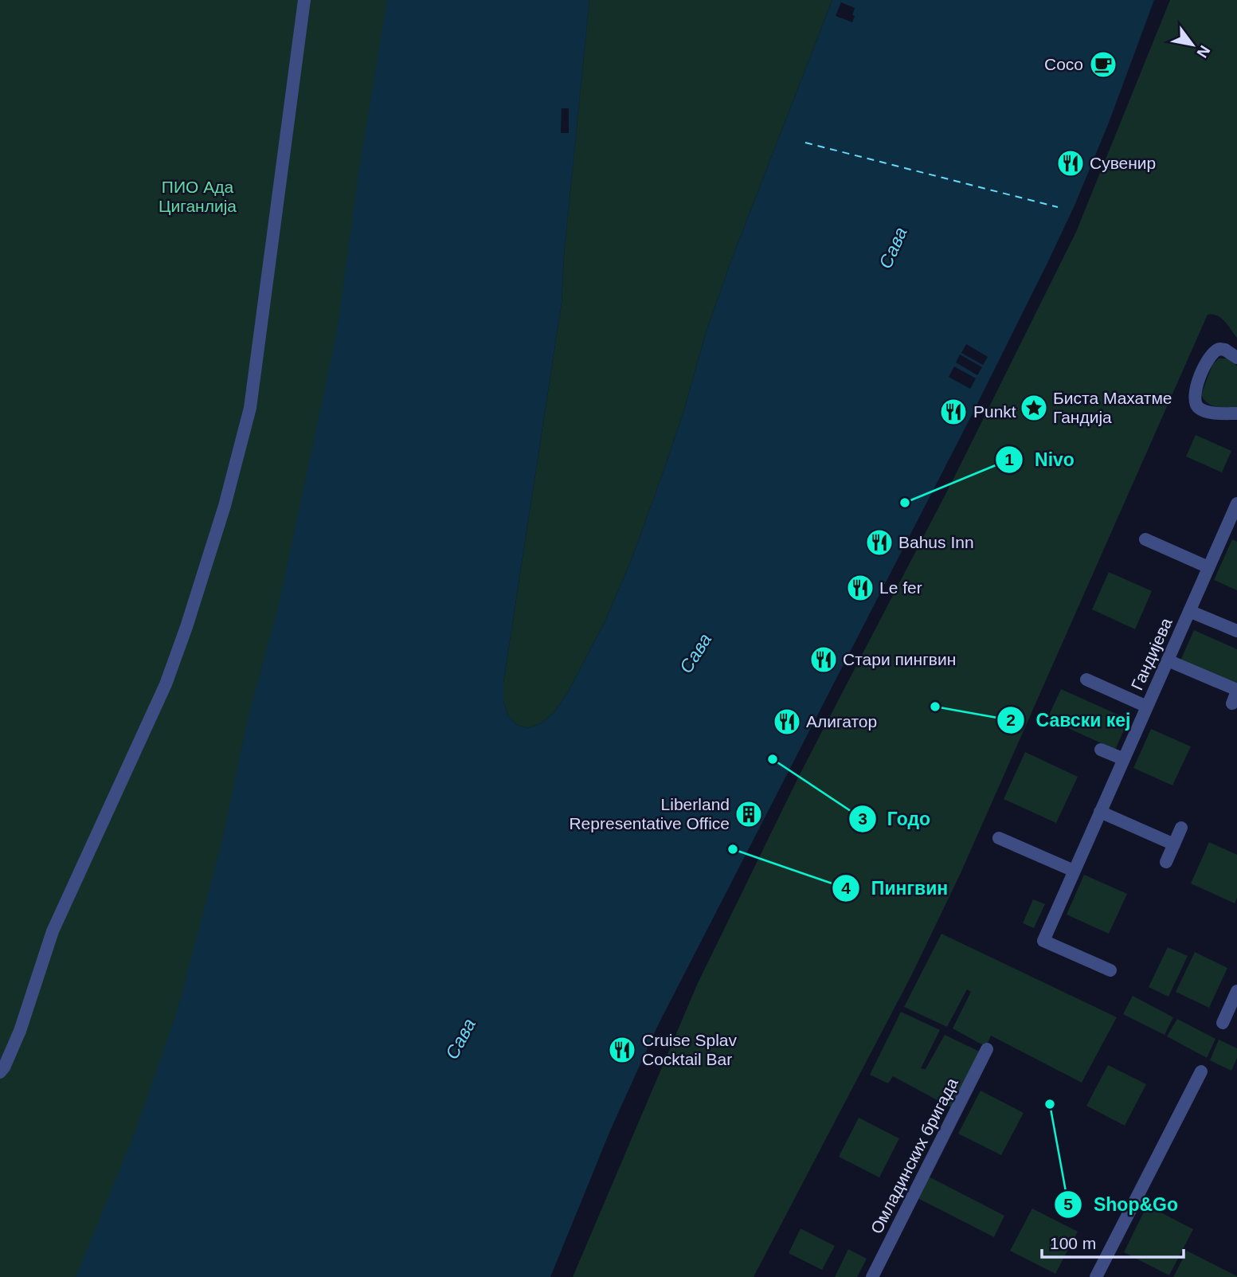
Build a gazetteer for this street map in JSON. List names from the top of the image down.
{
  "streets": {
    "street": ["Гандијева", "Омладинских бригада"]
  },
  "water": ["Сава"],
  "parks": ["ПИО Ада Циганлија"],
  "places": {
    "cafe": ["Coco"],
    "restaurant": [
      "Сувенир",
      "Punkt",
      "Bahus Inn",
      "Le fer",
      "Стари пингвин",
      "Алигатор",
      "Cruise Splav Cocktail Bar"
    ],
    "place": ["Биста Махатме Гандија"],
    "other": [
      "Nivo",
      "Савски кеј",
      "Годо",
      "Пингвин",
      "Shop&Go"
    ],
    "building": ["Liberland Representative Office"]
  },
  "scale_bar": "100 m",
  "north": "bottom right"
}
